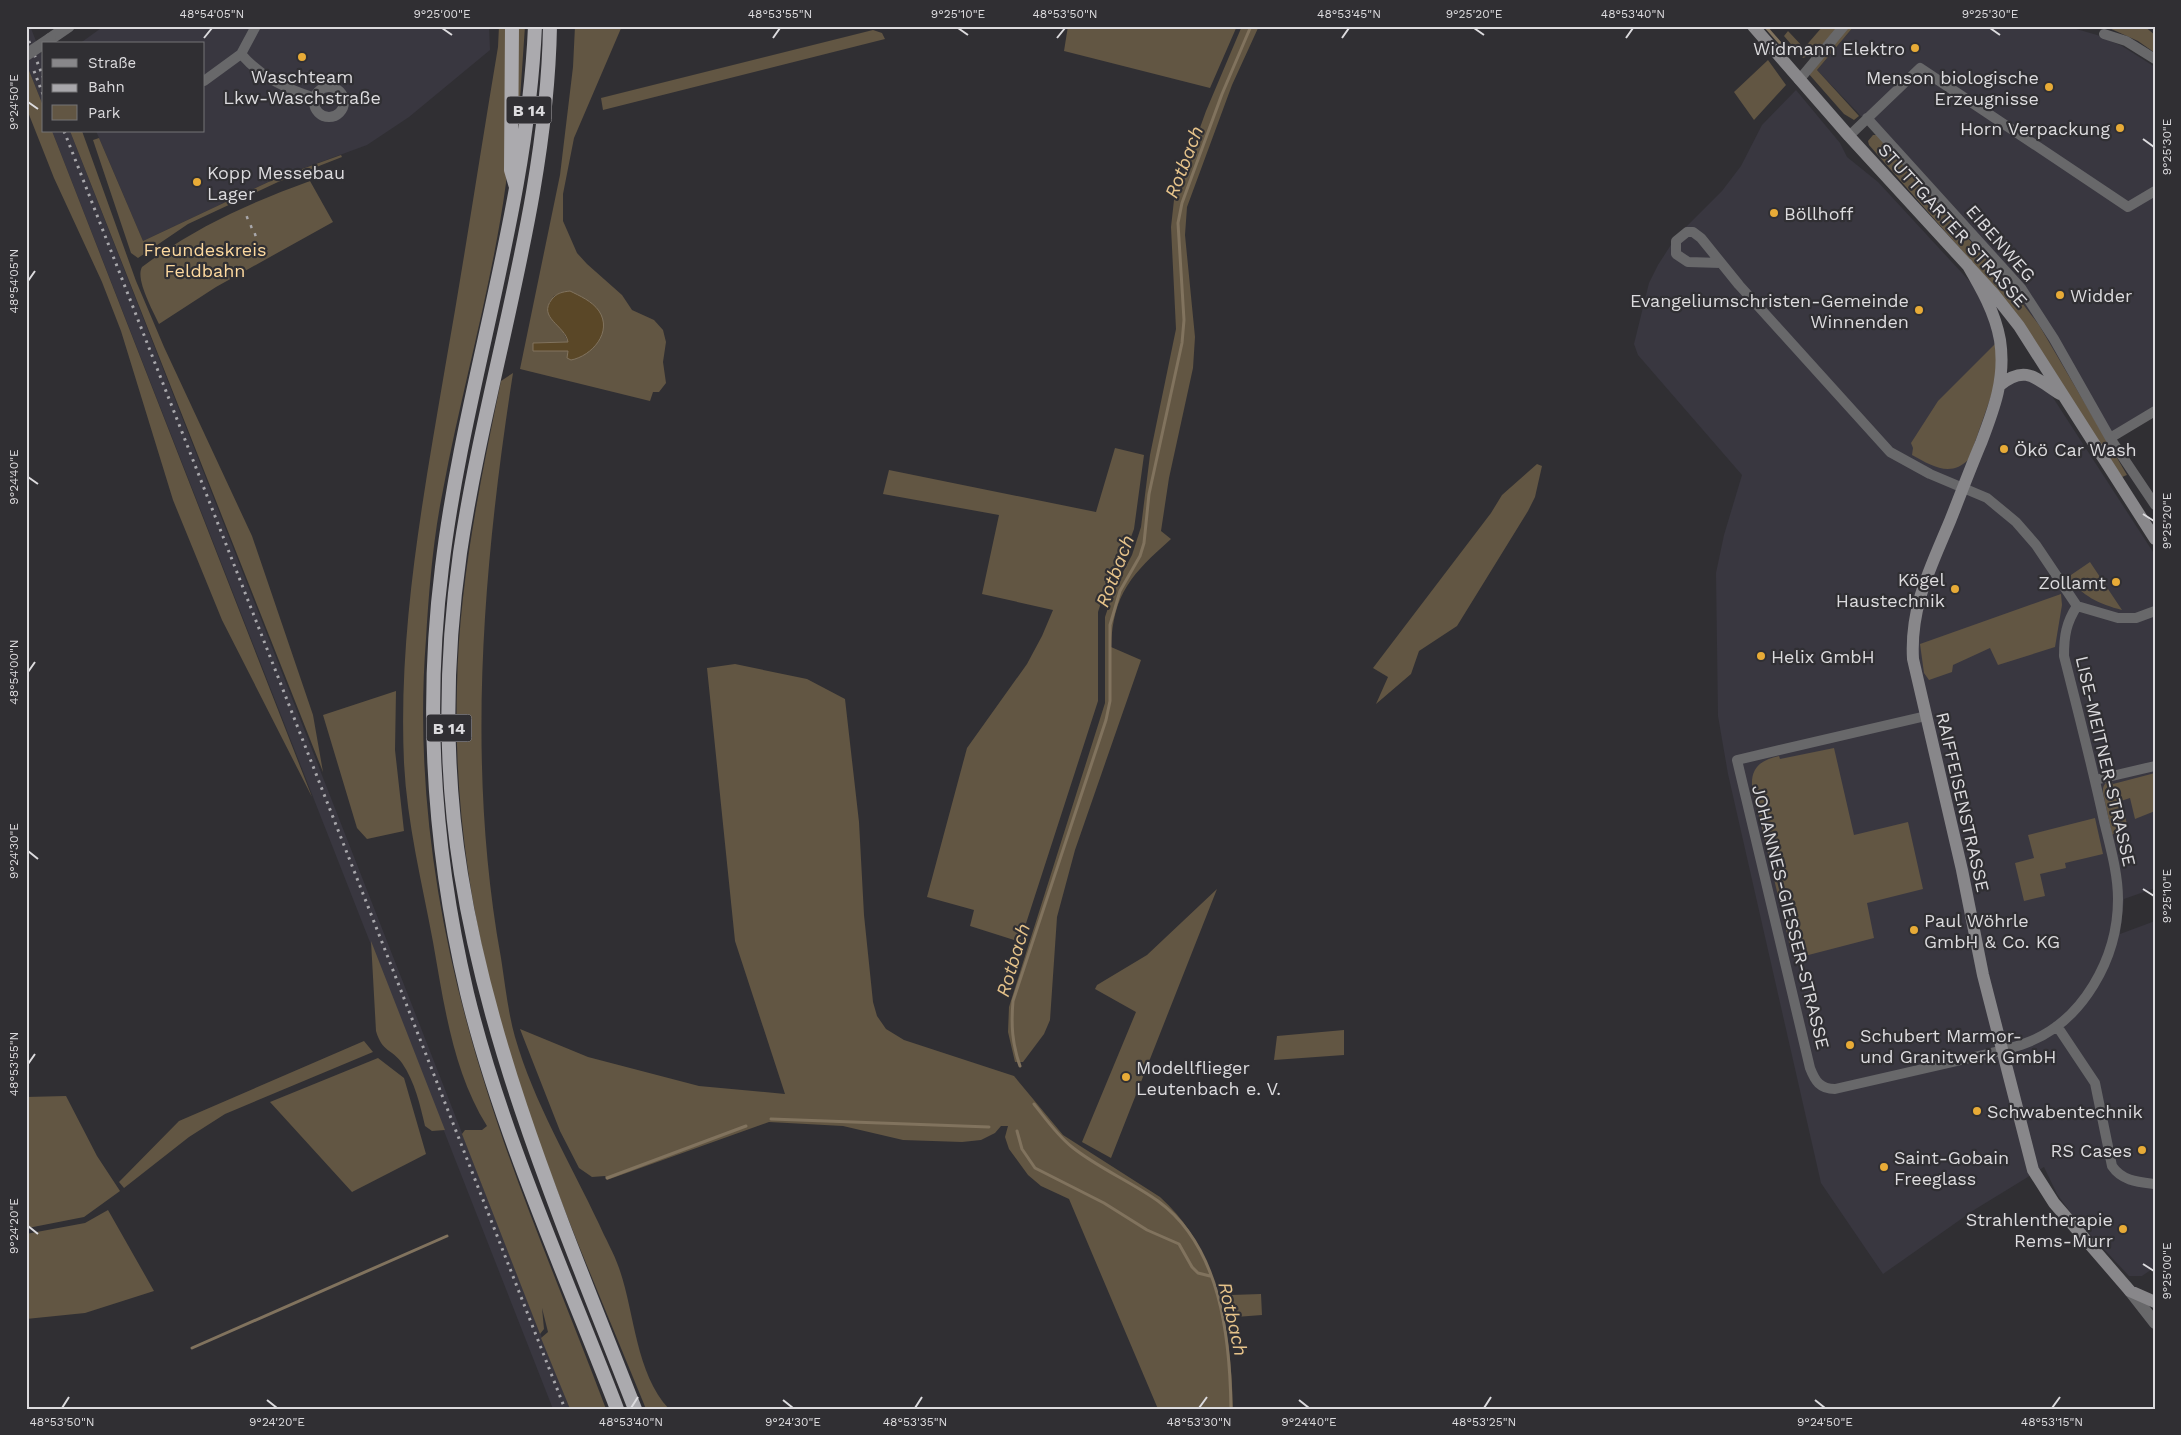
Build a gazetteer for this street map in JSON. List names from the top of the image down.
{
  "streets": {
    "highway": ["B 14"],
    "main road": ["STUTTGARTER STRASSE", "RAIFFEISENSTRASSE"],
    "street": ["EIBENWEG", "LISE-MEITNER-STRASSE", "JOHANNES-GIESSER-STRASSE"]
  },
  "crossings": [
    ["STUTTGARTER STRASSE", "RAIFFEISENSTRASSE"],
    ["LISE-MEITNER-STRASSE", "RAIFFEISENSTRASSE"],
    ["LISE-MEITNER-STRASSE", "JOHANNES-GIESSER-STRASSE"],
    ["RAIFFEISENSTRASSE", "JOHANNES-GIESSER-STRASSE"]
  ],
  "water": ["Rotbach"],
  "parks": ["Freundeskreis Feldbahn"],
  "places": [
    "Widmann Elektro",
    "Waschteam Lkw-Waschstraße",
    "Menson biologische Erzeugnisse",
    "Horn Verpackung",
    "Kopp Messebau Lager",
    "Böllhoff",
    "Widder",
    "Evangeliumschristen-Gemeinde Winnenden",
    "Ökö Car Wash",
    "Zollamt",
    "Kögel Haustechnik",
    "Helix GmbH",
    "Paul Wöhrle GmbH & Co. KG",
    "Schubert Marmor- und Granitwerk GmbH",
    "Modellflieger Leutenbach e. V.",
    "Schwabentechnik",
    "RS Cases",
    "Saint-Gobain Freeglass",
    "Strahlentherapie Rems-Murr"
  ],
  "legend": ["Straße", "Bahn", "Park"],
  "coordinates": [
    "48°54'05\"N",
    "9°25'00\"E",
    "48°53'55\"N",
    "9°25'10\"E",
    "48°53'50\"N",
    "48°53'45\"N",
    "9°25'20\"E",
    "48°53'40\"N",
    "9°25'30\"E",
    "9°24'50\"E",
    "9°24'40\"E",
    "48°54'00\"N",
    "9°24'30\"E",
    "9°24'20\"E",
    "48°53'35\"N",
    "48°53'30\"N",
    "48°53'25\"N",
    "48°53'15\"N"
  ]
}
